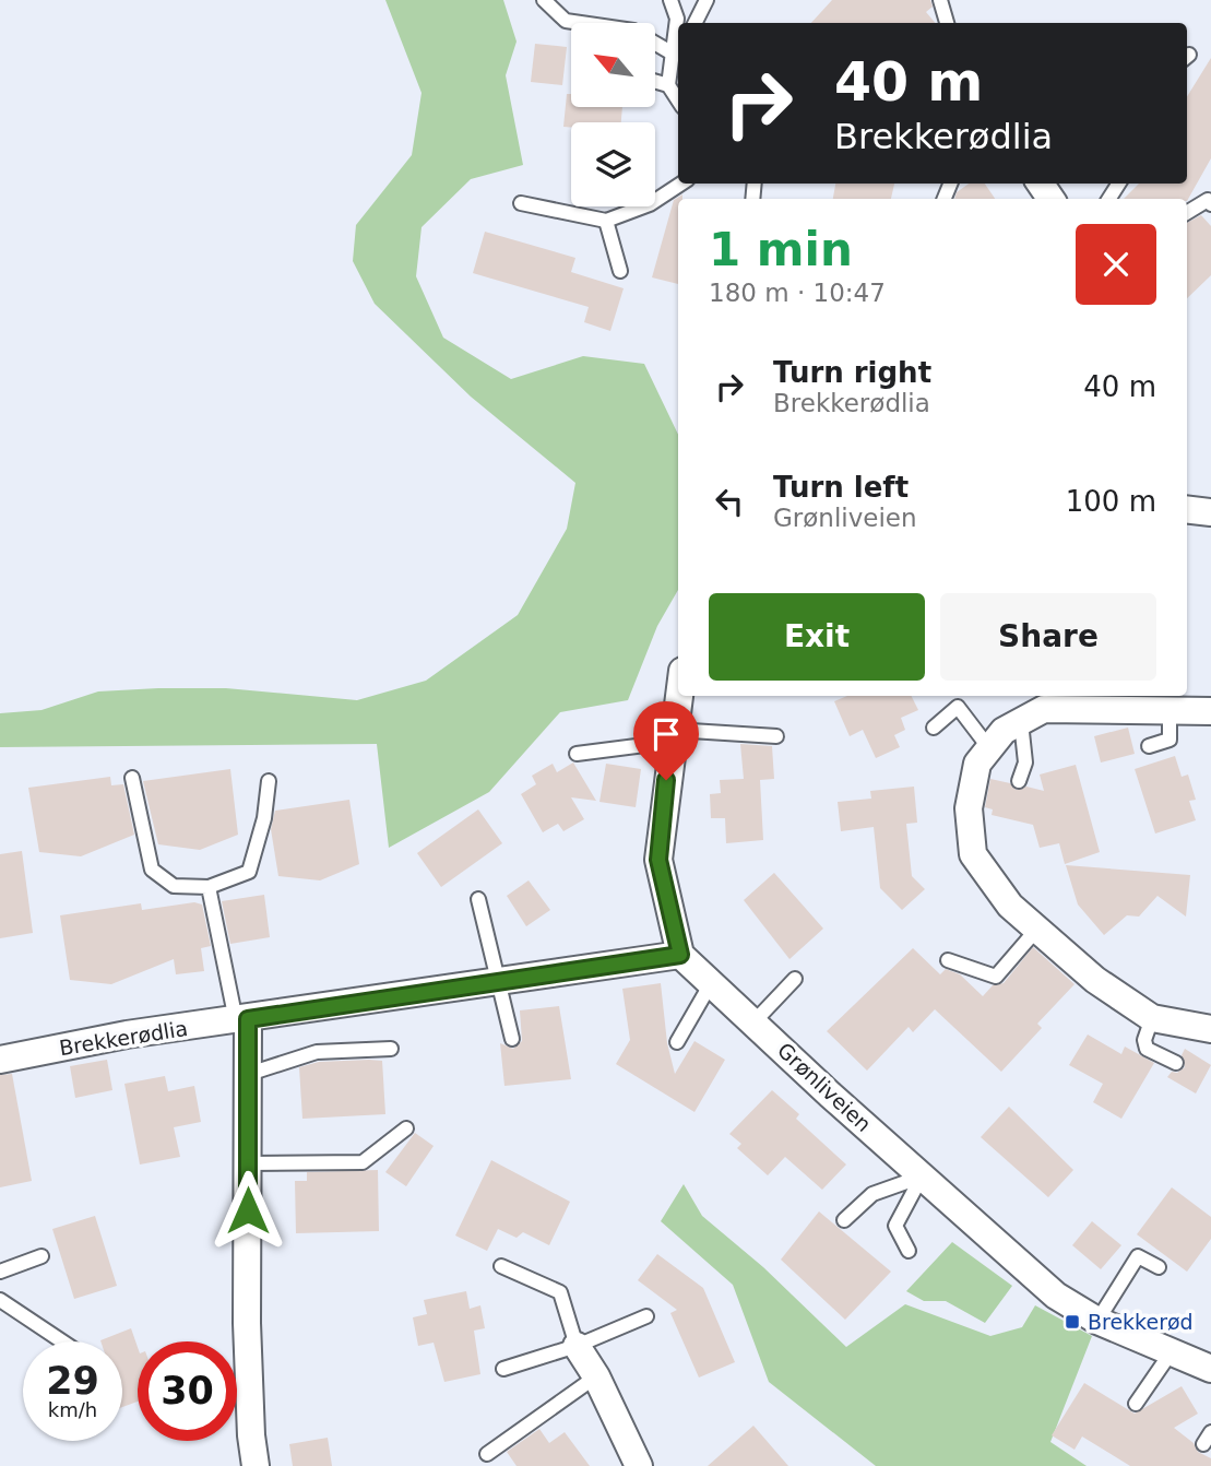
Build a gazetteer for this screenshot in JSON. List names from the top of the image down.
{
  "streets": {
    "street": ["Brekkerødlia", "Grønliveien"]
  },
  "crossings": [
    ["Brekkerødlia", "Grønliveien"]
  ],
  "places": {
    "transit": ["Brekkerød"]
  },
  "north": "top left",
  "page": {
    "turn": ["40 m", "Brekkerødlia"],
    "heading": ["1 min", "180 m · 10:47"],
    "list": [
      {
        "name": "Turn right",
        "note": "Brekkerødlia",
        "value": "40 m"
      },
      {
        "name": "Turn left",
        "note": "Grønliveien",
        "value": "100 m"
      }
    ],
    "buttons": ["Exit", "Share"],
    "speed": "29 km/h",
    "limit": "30"
  }
}
